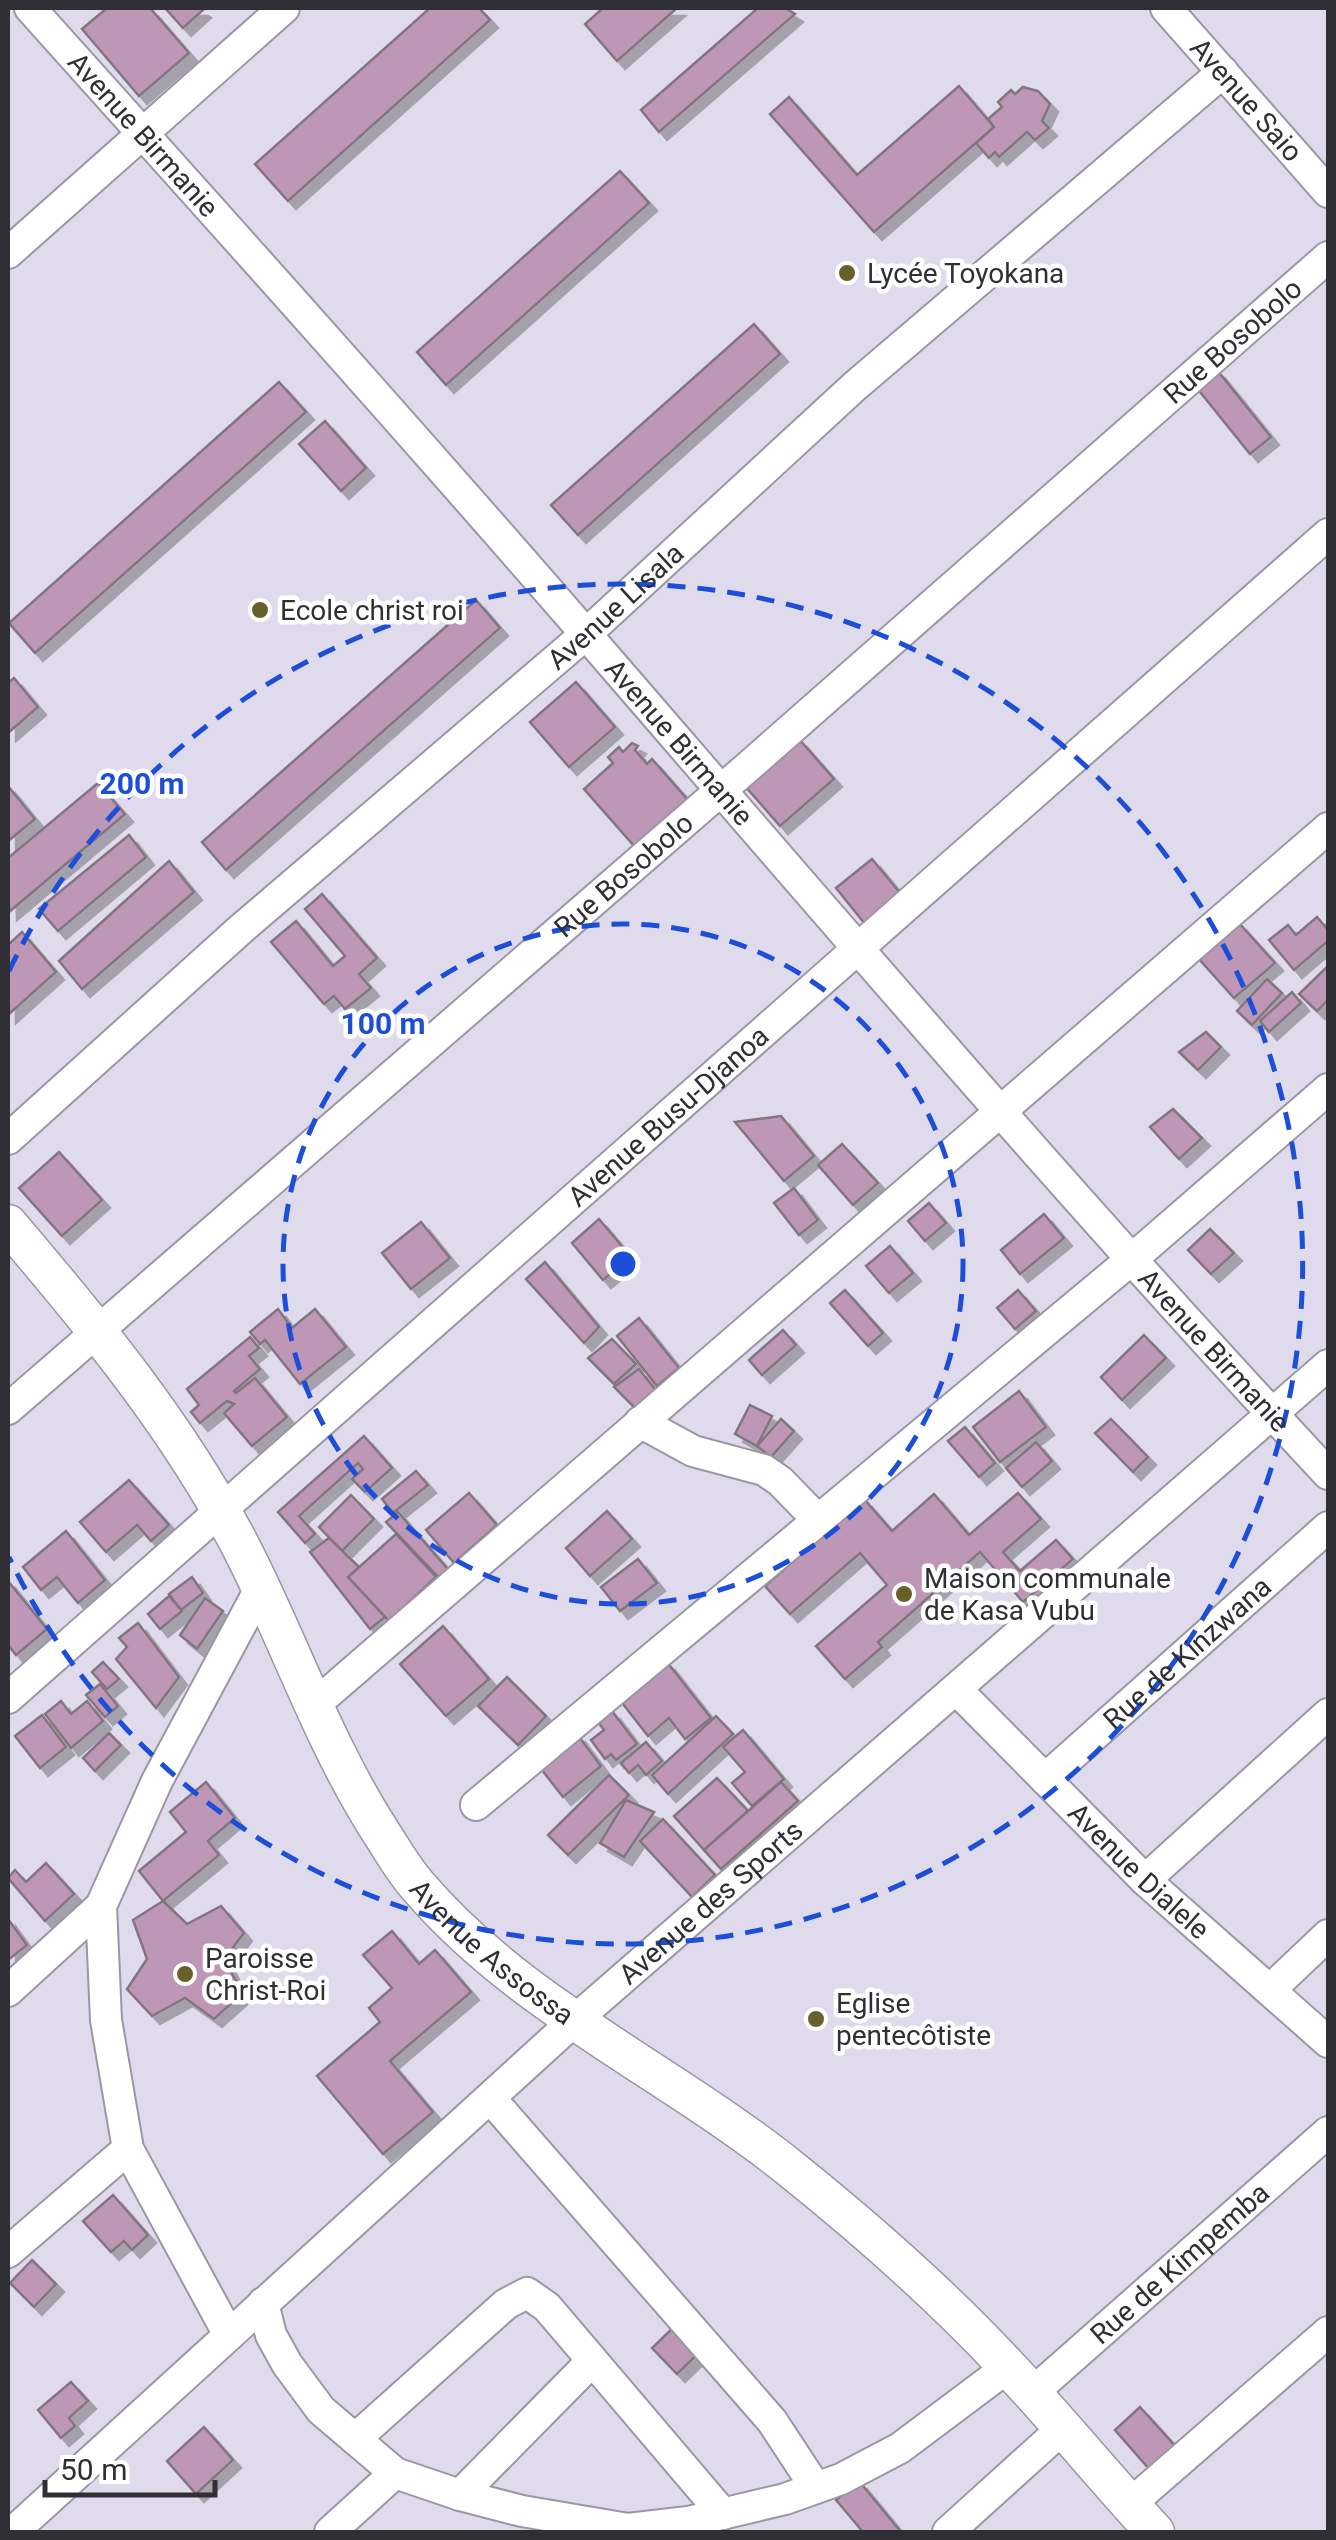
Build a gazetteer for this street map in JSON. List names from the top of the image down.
{
  "streets": {
    "main road": ["Avenue Assossa"],
    "street": [
      "Avenue Saio",
      "Avenue Birmanie",
      "Rue Bosobolo",
      "Avenue Lisala",
      "Avenue Busu-Djanoa",
      "Rue de Kinzwana",
      "Avenue Dialele",
      "Avenue des Sports",
      "Rue de Kimpemba"
    ]
  },
  "crossings": [
    ["Avenue Saio", "Avenue Lisala"],
    ["Avenue Birmanie", "Rue Bosobolo"],
    ["Avenue Birmanie", "Avenue Lisala"],
    ["Avenue Birmanie", "Avenue Busu-Djanoa"],
    ["Avenue Birmanie", "Avenue des Sports"],
    ["Rue Bosobolo", "Avenue Assossa"],
    ["Avenue Busu-Djanoa", "Avenue Assossa"],
    ["Rue de Kinzwana", "Avenue Dialele"],
    ["Avenue Dialele", "Avenue des Sports"],
    ["Avenue des Sports", "Avenue Assossa"],
    ["Avenue Assossa", "Rue de Kimpemba"]
  ],
  "places": [
    "Lycée Toyokana",
    "Ecole christ roi",
    "Maison communale de Kasa Vubu",
    "Paroisse Christ-Roi",
    "Eglise pentecôtiste"
  ],
  "scale_bar": "50 m",
  "rings": ["200 m", "100 m"]
}
